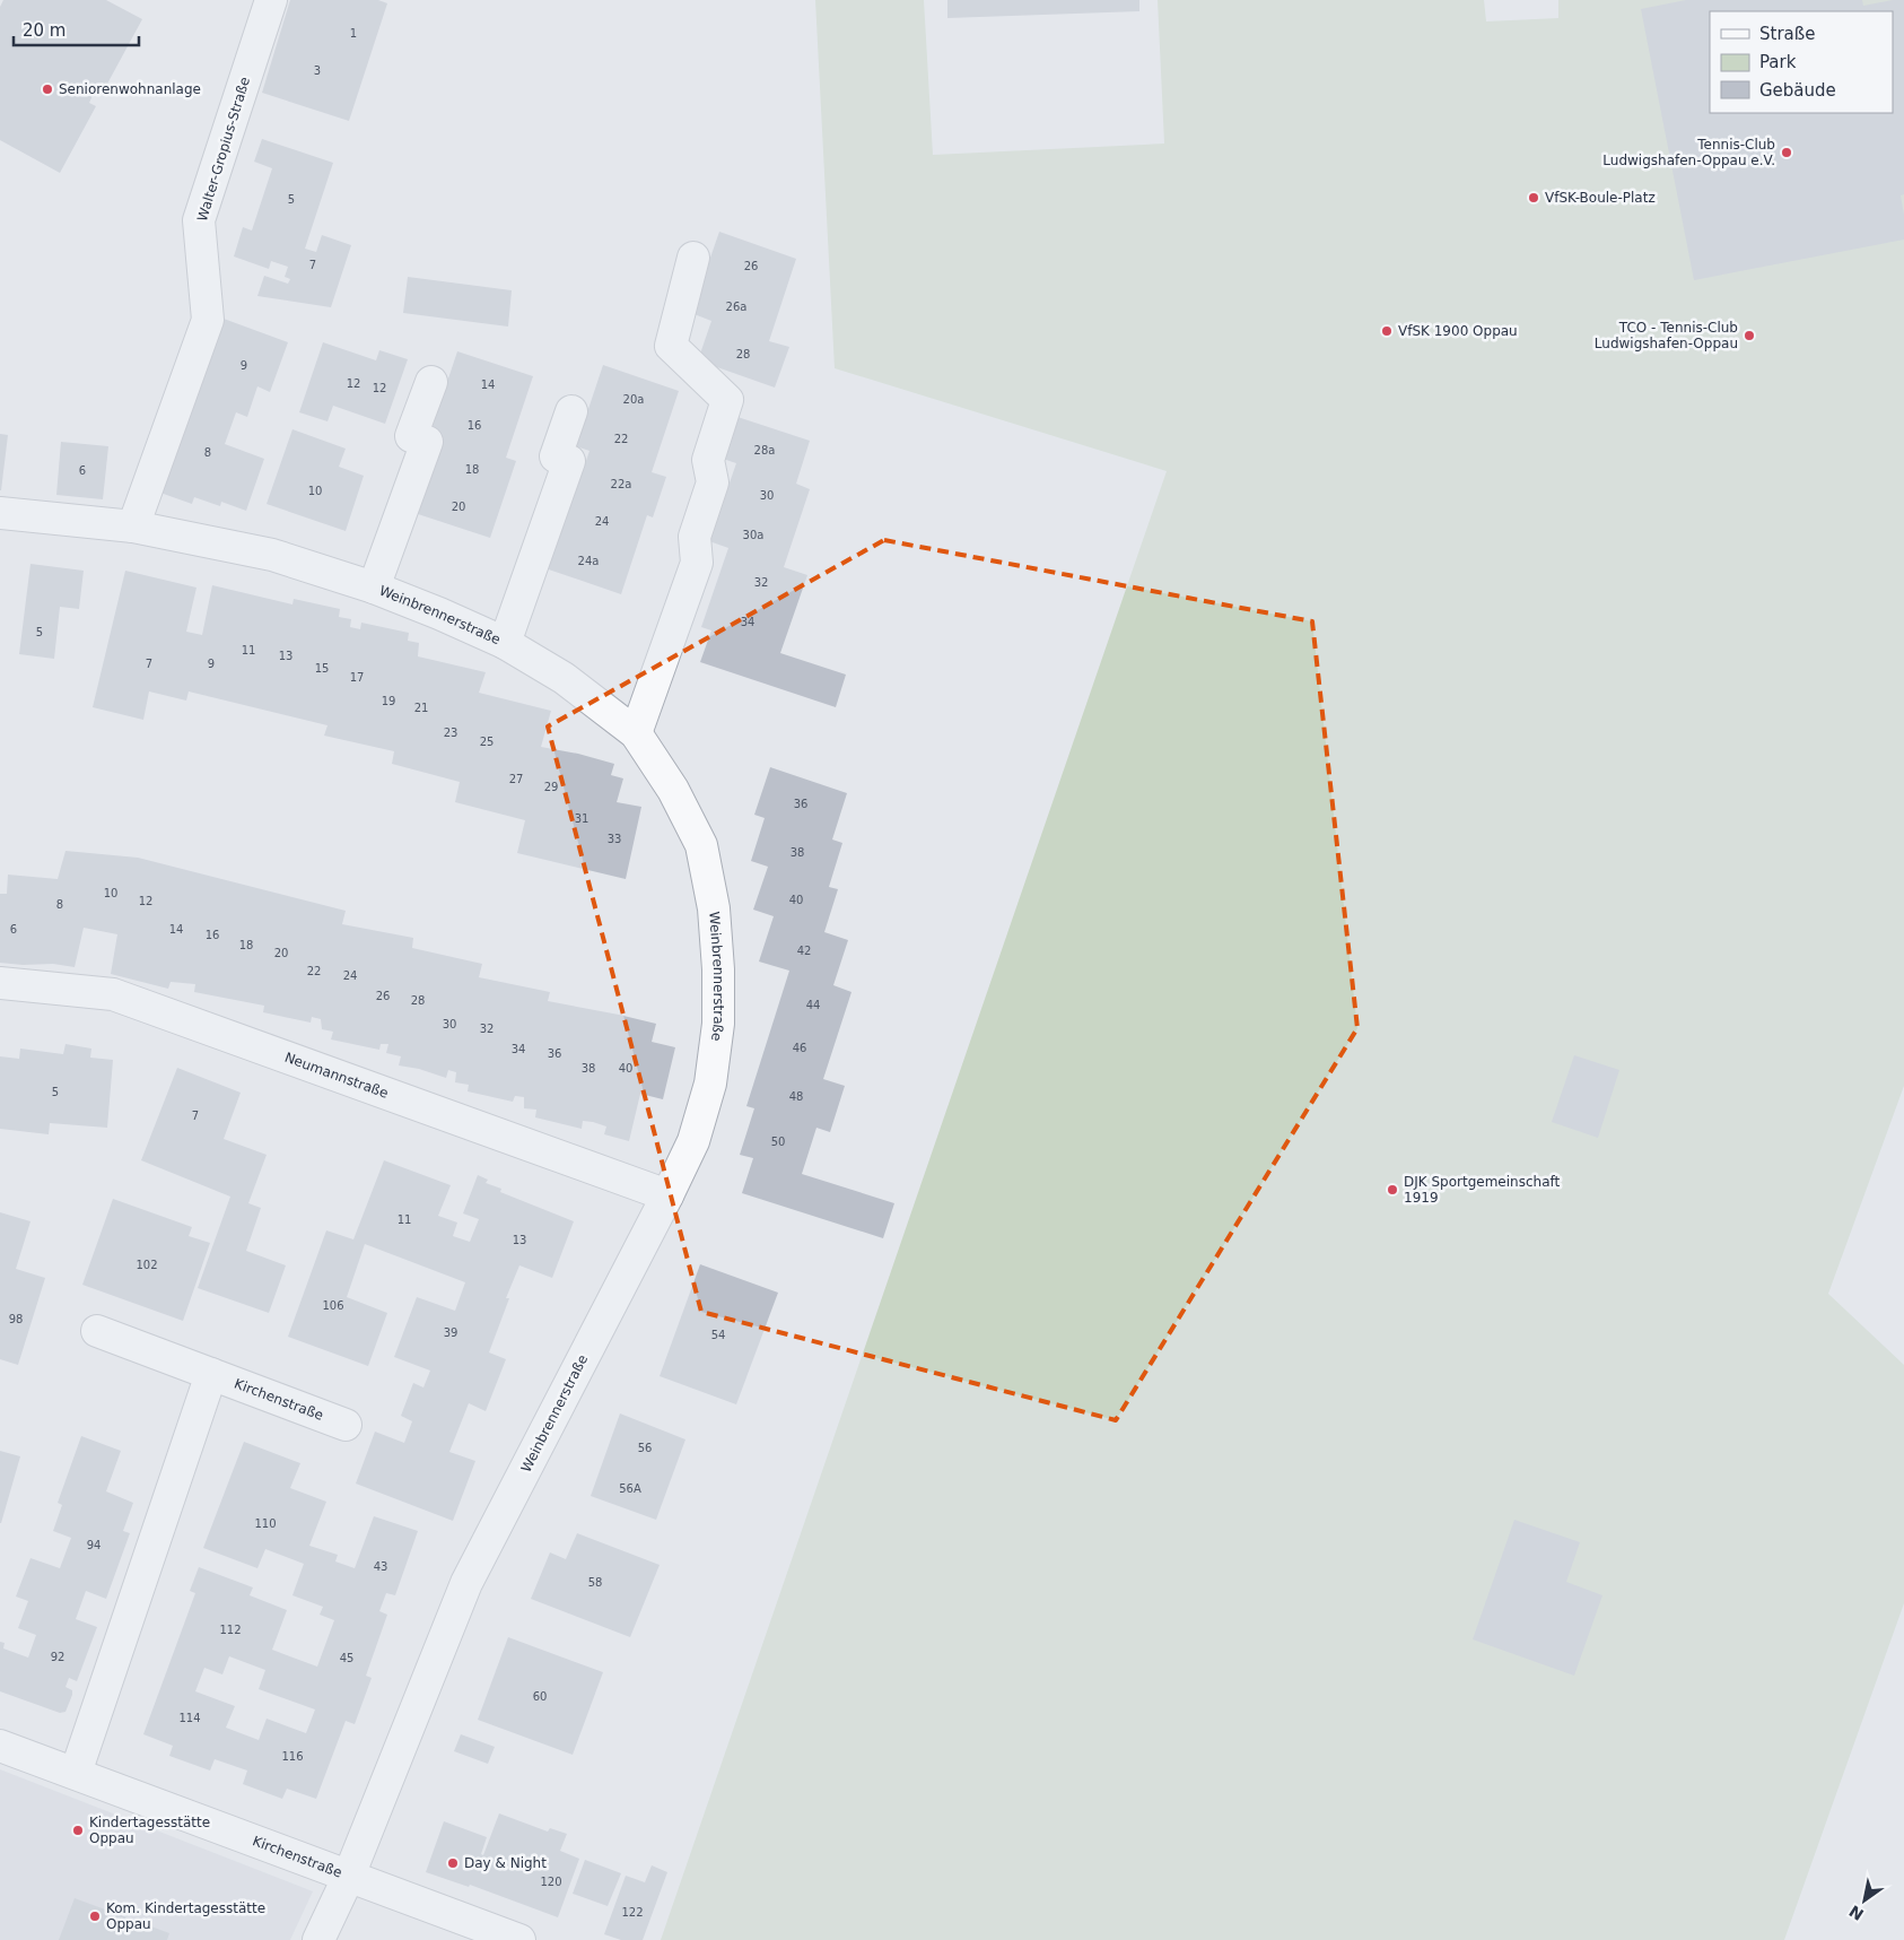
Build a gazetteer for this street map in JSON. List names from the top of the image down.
{
  "streets": {
    "street": [
      "Walter-Gropius-Straße",
      "Weinbrennerstraße",
      "Neumannstraße",
      "Kirchenstraße"
    ]
  },
  "crossings": [
    ["Walter-Gropius-Straße", "Weinbrennerstraße"],
    ["Weinbrennerstraße", "Neumannstraße"],
    ["Weinbrennerstraße", "Kirchenstraße"]
  ],
  "places": [
    "Seniorenwohnanlage",
    "Tennis-Club Ludwigshafen-Oppau e.V.",
    "VfSK-Boule-Platz",
    "VfSK 1900 Oppau",
    "TCO - Tennis-Club Ludwigshafen-Oppau",
    "DJK Sportgemeinschaft 1919",
    "Kindertagesstätte Oppau",
    "Day & Night",
    "Kom. Kindertagesstätte Oppau"
  ],
  "house_numbers": [
    "1",
    "3",
    "5",
    "7",
    "26",
    "26a",
    "28",
    "9",
    "12",
    "14",
    "12",
    "20a",
    "16",
    "22",
    "28a",
    "8",
    "18",
    "6",
    "22a",
    "10",
    "30",
    "20",
    "24",
    "30a",
    "24a",
    "32",
    "34",
    "5",
    "11",
    "13",
    "7",
    "9",
    "15",
    "17",
    "19",
    "21",
    "23",
    "25",
    "27",
    "29",
    "36",
    "31",
    "33",
    "38",
    "10",
    "40",
    "12",
    "8",
    "6",
    "14",
    "16",
    "18",
    "42",
    "20",
    "22",
    "24",
    "26",
    "28",
    "44",
    "30",
    "32",
    "46",
    "34",
    "36",
    "38",
    "40",
    "5",
    "48",
    "7",
    "50",
    "11",
    "13",
    "102",
    "106",
    "98",
    "39",
    "54",
    "56",
    "56A",
    "110",
    "94",
    "43",
    "58",
    "112",
    "92",
    "45",
    "60",
    "114",
    "116",
    "120",
    "122"
  ],
  "legend": ["Straße", "Park", "Gebäude"],
  "scale_bar": "20 m",
  "north": "bottom left"
}
